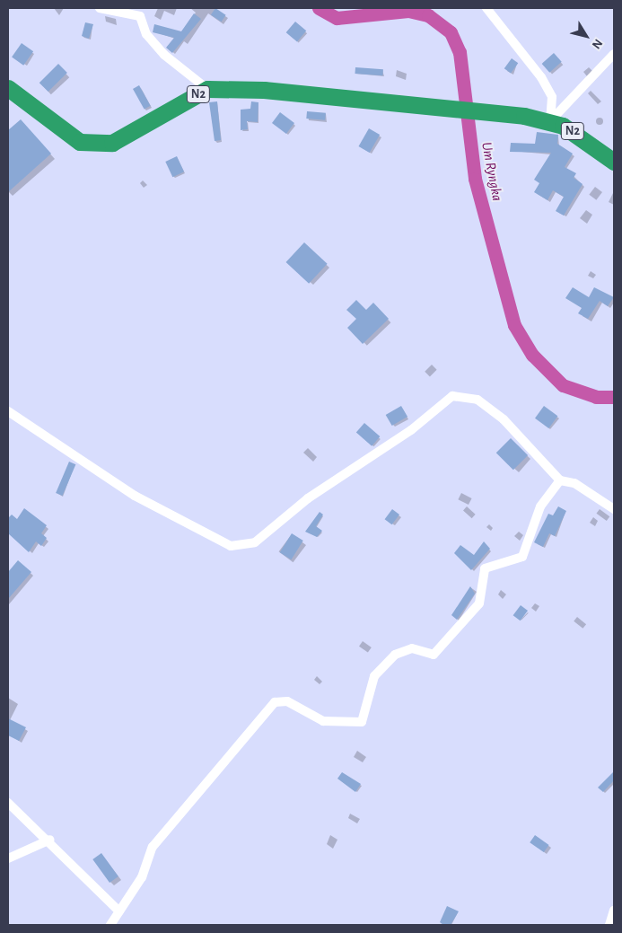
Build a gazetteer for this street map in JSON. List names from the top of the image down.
{
  "streets": {
    "highway": ["N2"]
  },
  "water": ["Um Ryngka"],
  "north": "bottom right"
}
